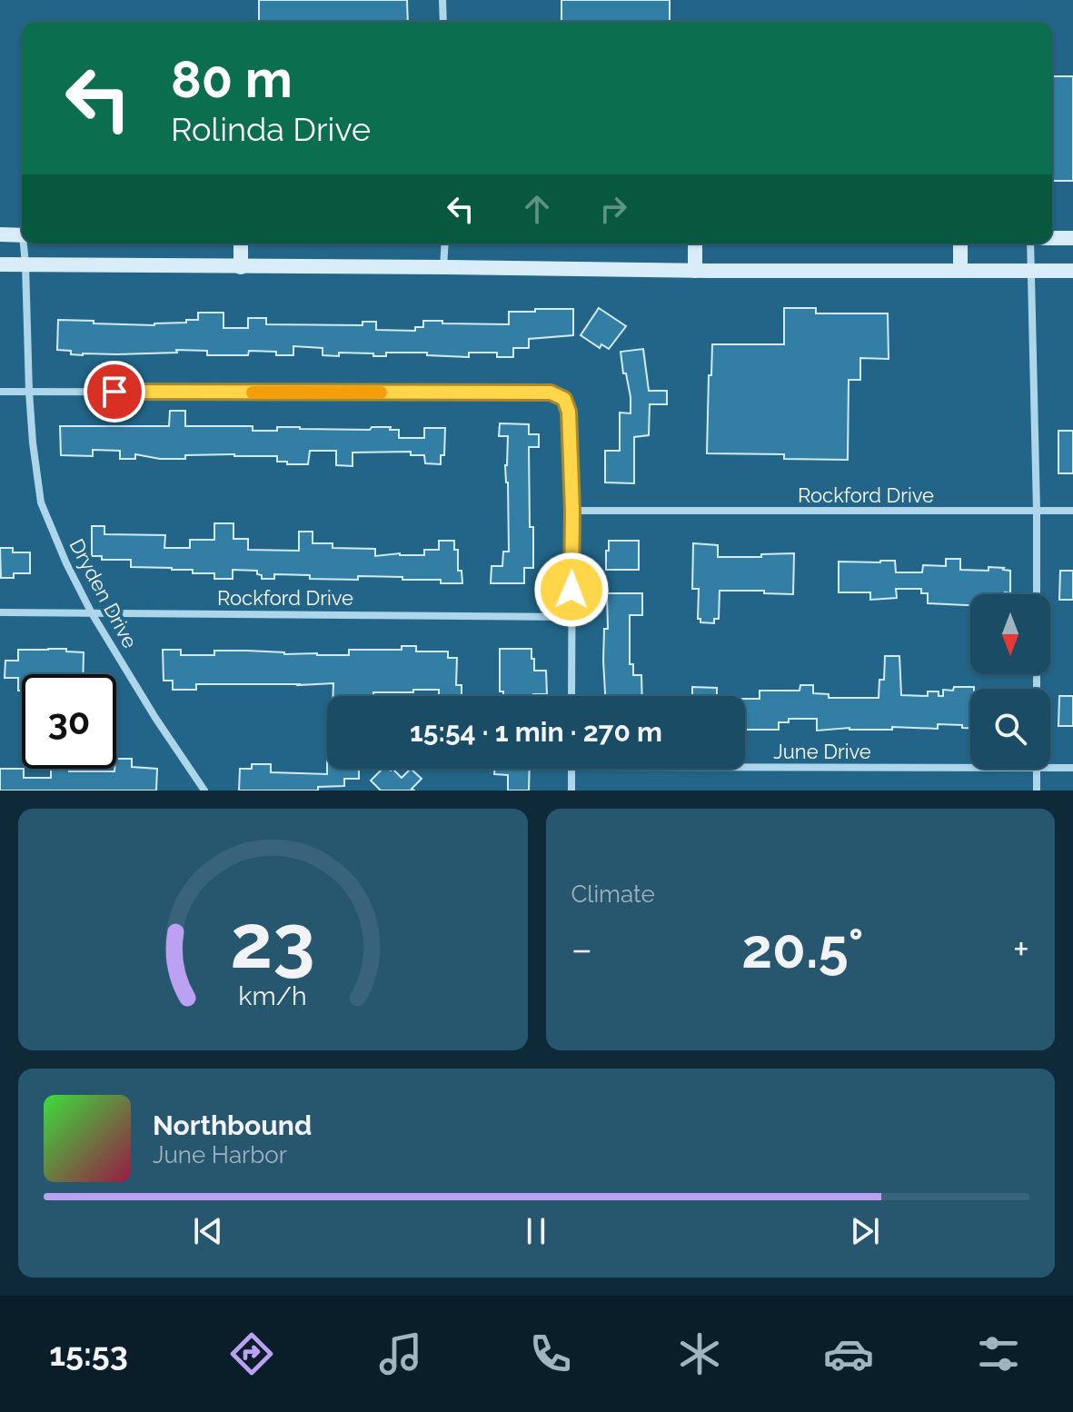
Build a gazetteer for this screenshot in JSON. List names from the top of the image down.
{
  "streets": {
    "street": ["Rockford Drive", "Dryden Drive", "June Drive"]
  },
  "crossings": [
    ["Rockford Drive", "Dryden Drive"]
  ],
  "north": "bottom",
  "page": {
    "turn": ["80 m", "Rolinda Drive"],
    "limit": "30",
    "trip": "15:54 · 1 min · 270 m",
    "tile": "Climate",
    "heat": ["−", "20.5°", "+"],
    "song": ["Northbound", "June Harbor"],
    "tabs": "15:53",
    "gauge": ["23", "km/h"]
  }
}
